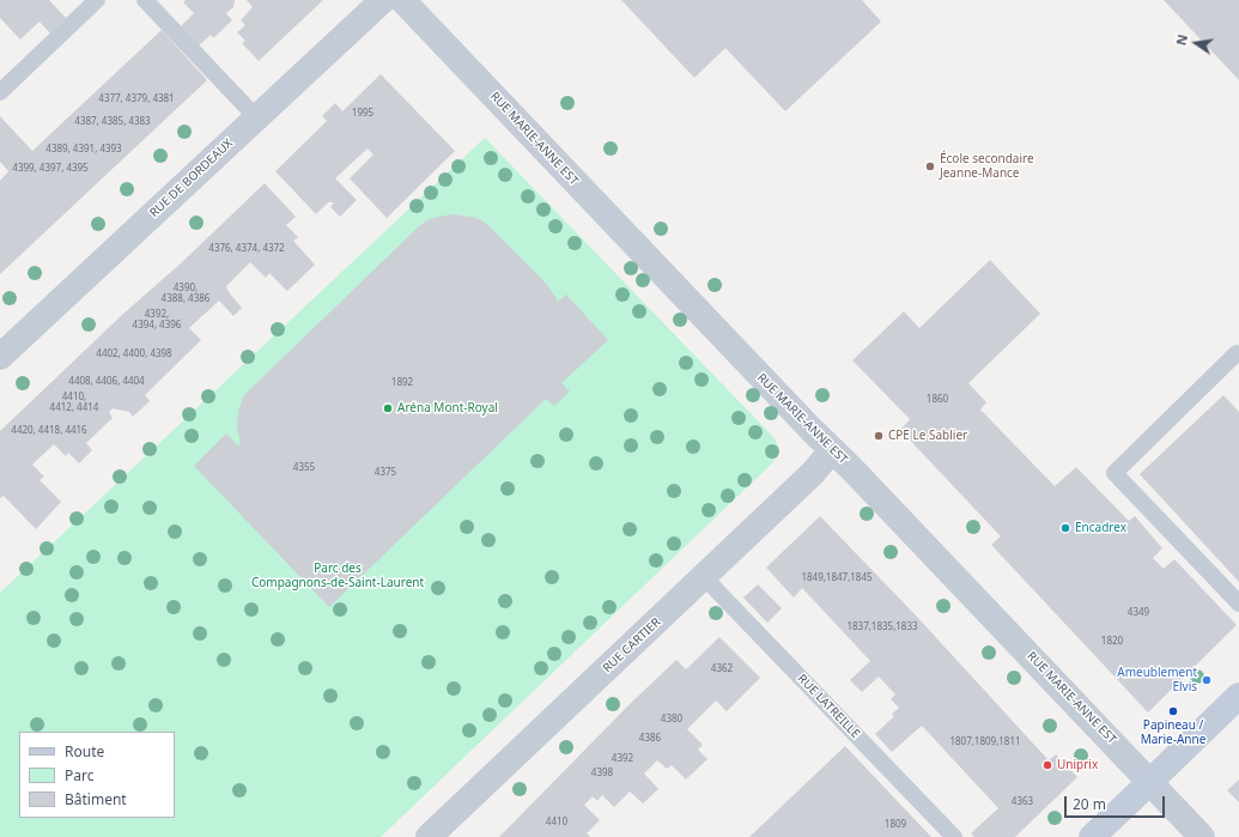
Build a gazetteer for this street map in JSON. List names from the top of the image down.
{
  "streets": {
    "street": ["RUE MARIE-ANNE EST", "RUE DE BORDEAUX", "RUE CARTIER"],
    "lane": ["RUE LATREILLE"]
  },
  "crossings": [
    ["RUE MARIE-ANNE EST", "RUE CARTIER"],
    ["RUE CARTIER", "RUE LATREILLE"]
  ],
  "parks": ["Parc des Compagnons-de-Saint-Laurent"],
  "places": [
    "École secondaire Jeanne-Mance",
    "Aréna Mont-Royal",
    "CPE Le Sablier",
    "Encadrex",
    "Ameublement Elvis",
    "Papineau / Marie-Anne",
    "Uniprix"
  ],
  "house_numbers": [
    "4377, 4379, 4381",
    "1995",
    "4387, 4385, 4383",
    "4389, 4391, 4393",
    "4399, 4397, 4395",
    "4376, 4374, 4372",
    "4390, 4388, 4386",
    "4392, 4394, 4396",
    "4402, 4400, 4398",
    "4408, 4406, 4404",
    "1892",
    "4410, 4412, 4414",
    "1860",
    "4420, 4418, 4416",
    "4355",
    "4375",
    "1849,1847,1845",
    "4349",
    "1837,1835,1833",
    "1820",
    "4362",
    "4380",
    "4386",
    "1807,1809,1811",
    "4392",
    "4398",
    "4363",
    "4410",
    "1809"
  ],
  "legend": ["Route", "Parc", "Bâtiment"],
  "scale_bar": "20 m",
  "north": "left"
}
